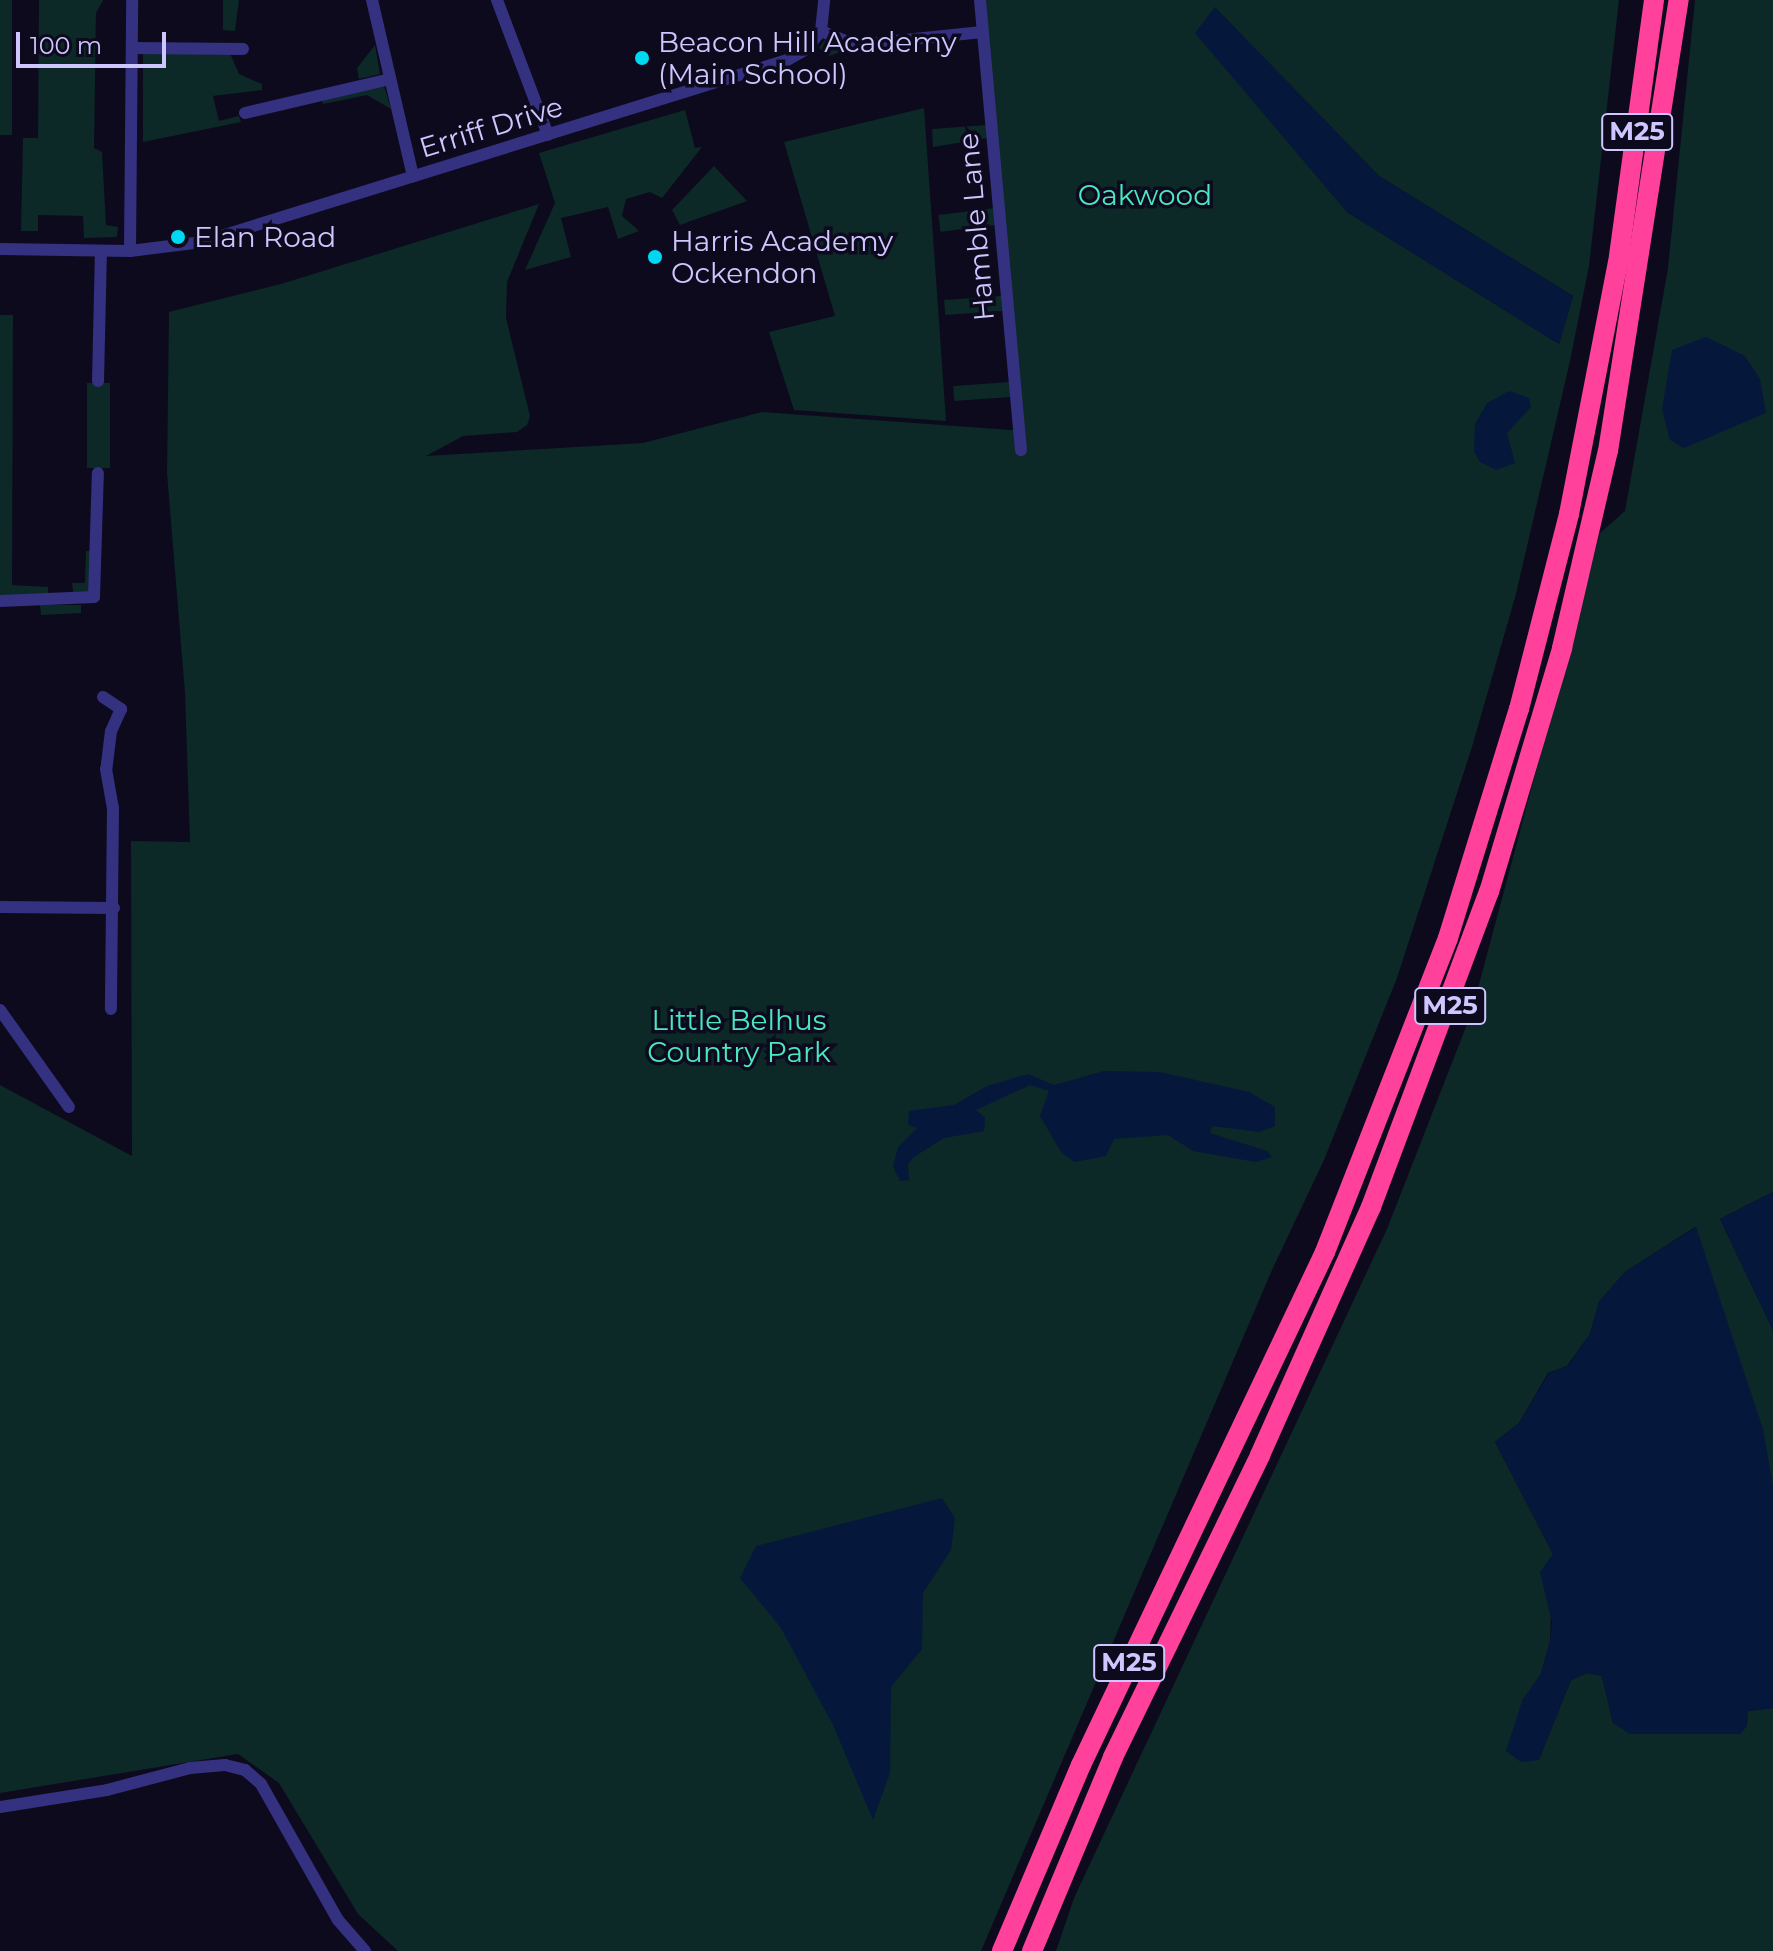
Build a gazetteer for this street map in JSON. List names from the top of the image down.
{
  "streets": {
    "highway": ["M25"],
    "street": ["Erriff Drive", "Hamble Lane"]
  },
  "parks": ["Oakwood", "Little Belhus Country Park"],
  "places": ["Beacon Hill Academy (Main School)", "Elan Road", "Harris Academy Ockendon"],
  "scale_bar": "100 m"
}
